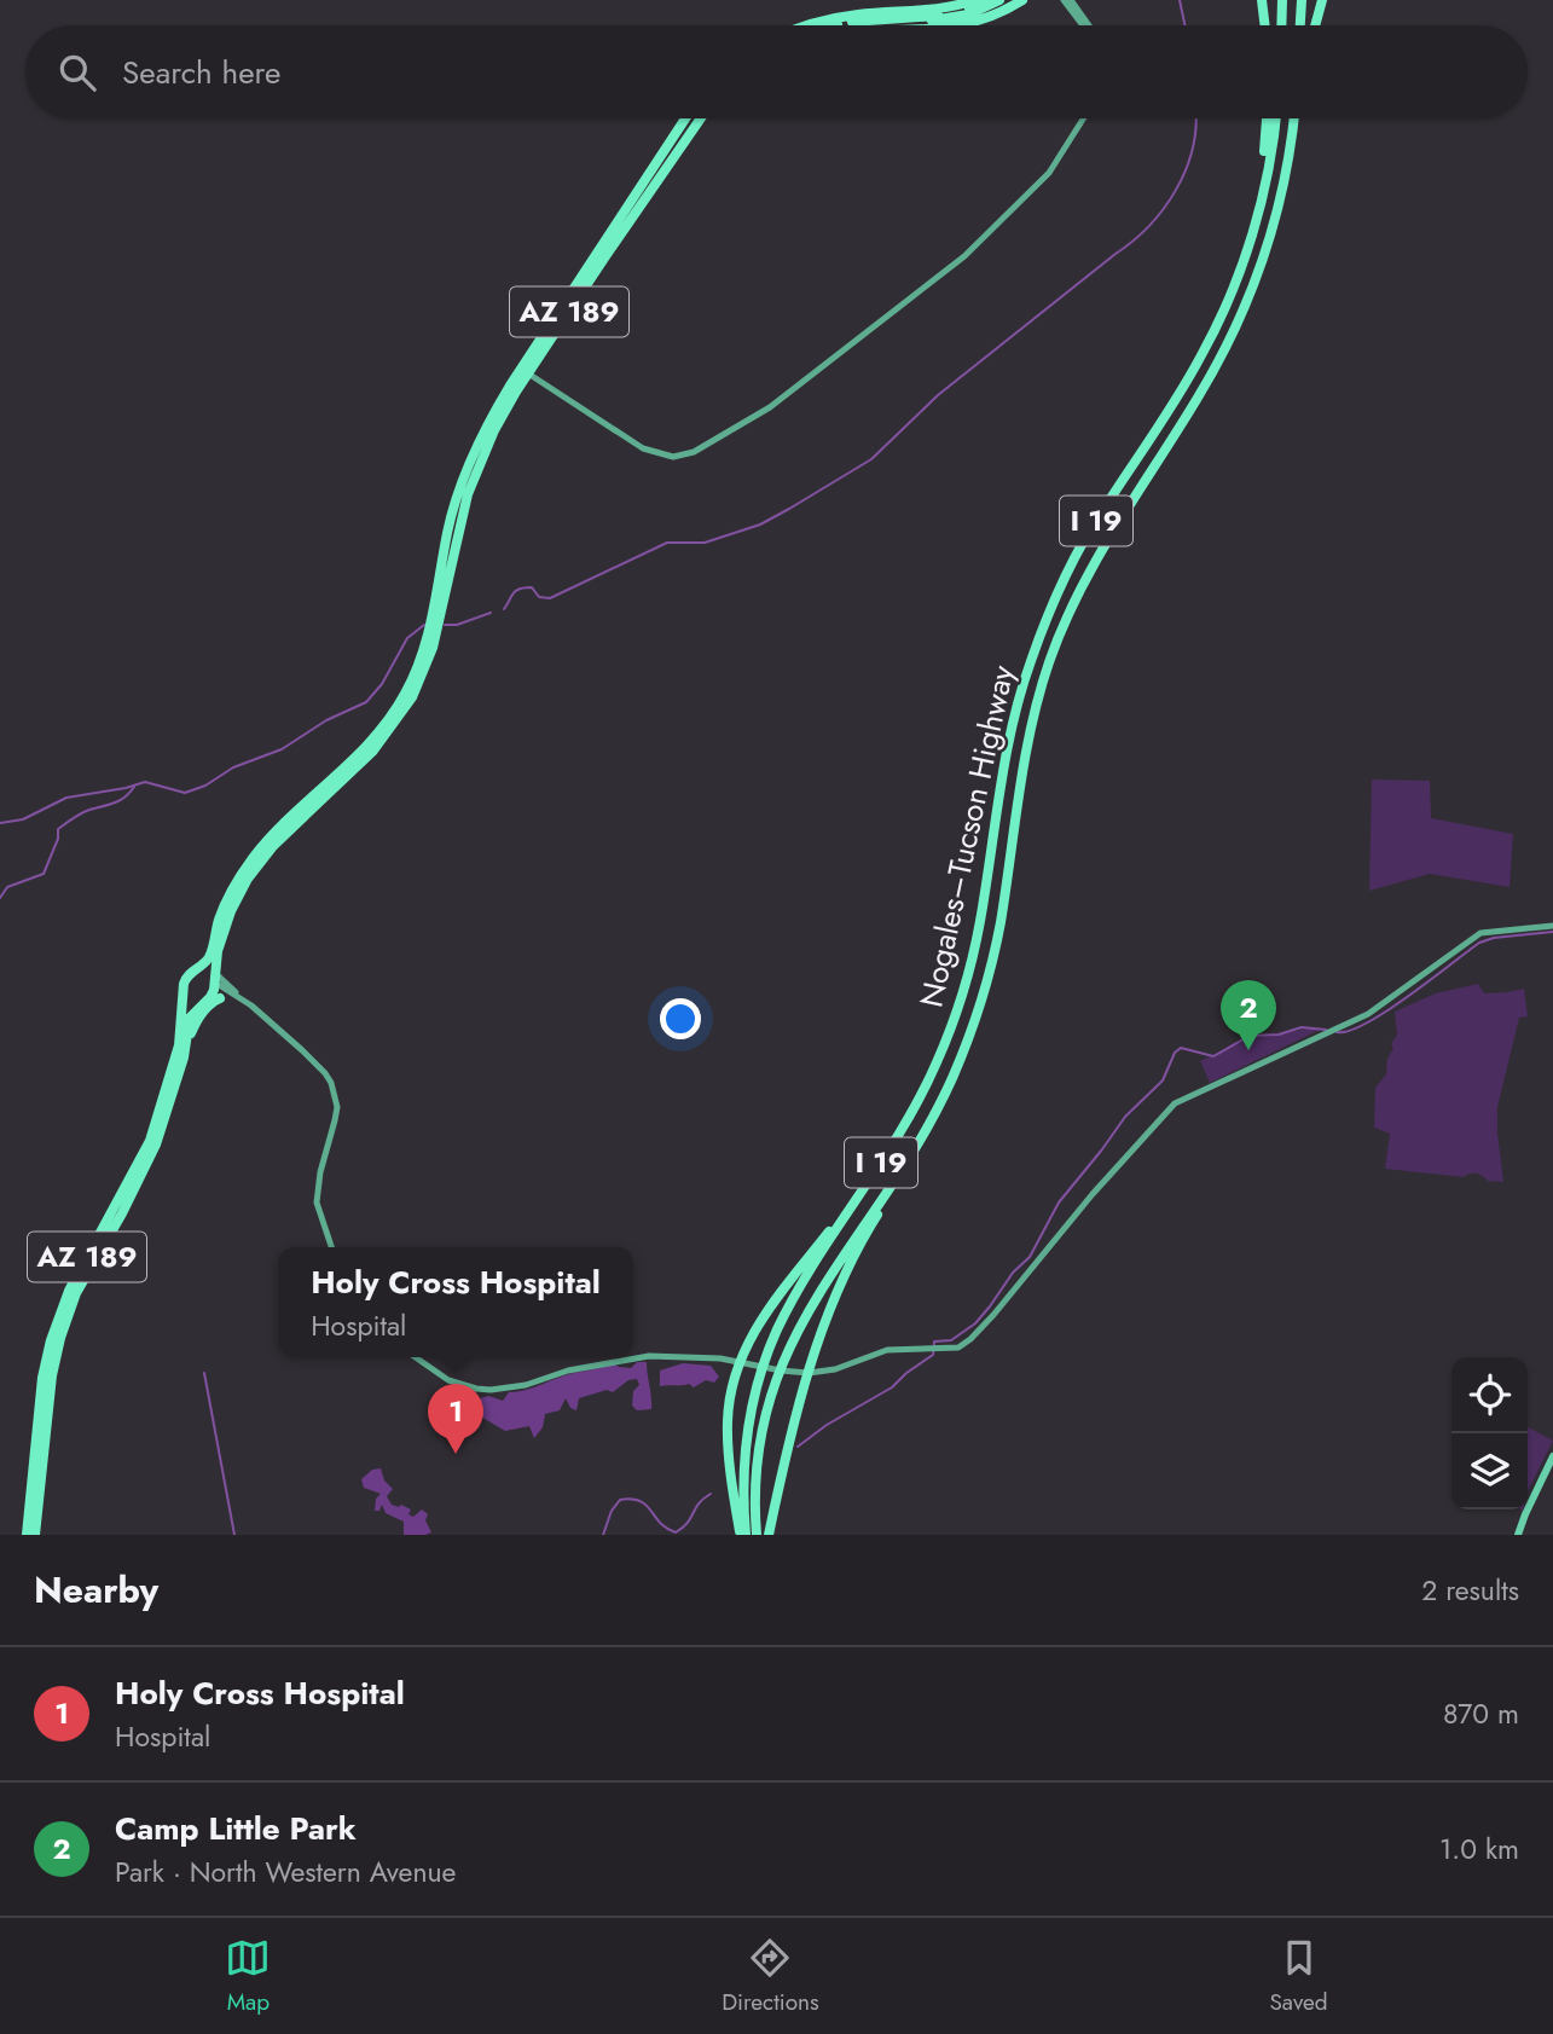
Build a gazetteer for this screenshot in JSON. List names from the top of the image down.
{
  "streets": {
    "highway": ["AZ 189", "I 19", "Nogales–Tucson Highway"]
  },
  "page": {
    "search": "Search here",
    "pins": ["2", "1"],
    "popup": ["Holy Cross Hospital", "Hospital"],
    "heading": ["Nearby", "2 results"],
    "list": [
      {
        "mark": "1",
        "name": "Holy Cross Hospital",
        "note": "Hospital",
        "value": "870 m"
      },
      {
        "mark": "2",
        "name": "Camp Little Park",
        "note": "Park · North Western Avenue",
        "value": "1.0 km"
      }
    ],
    "nav": ["Map", "Directions", "Saved"]
  }
}
